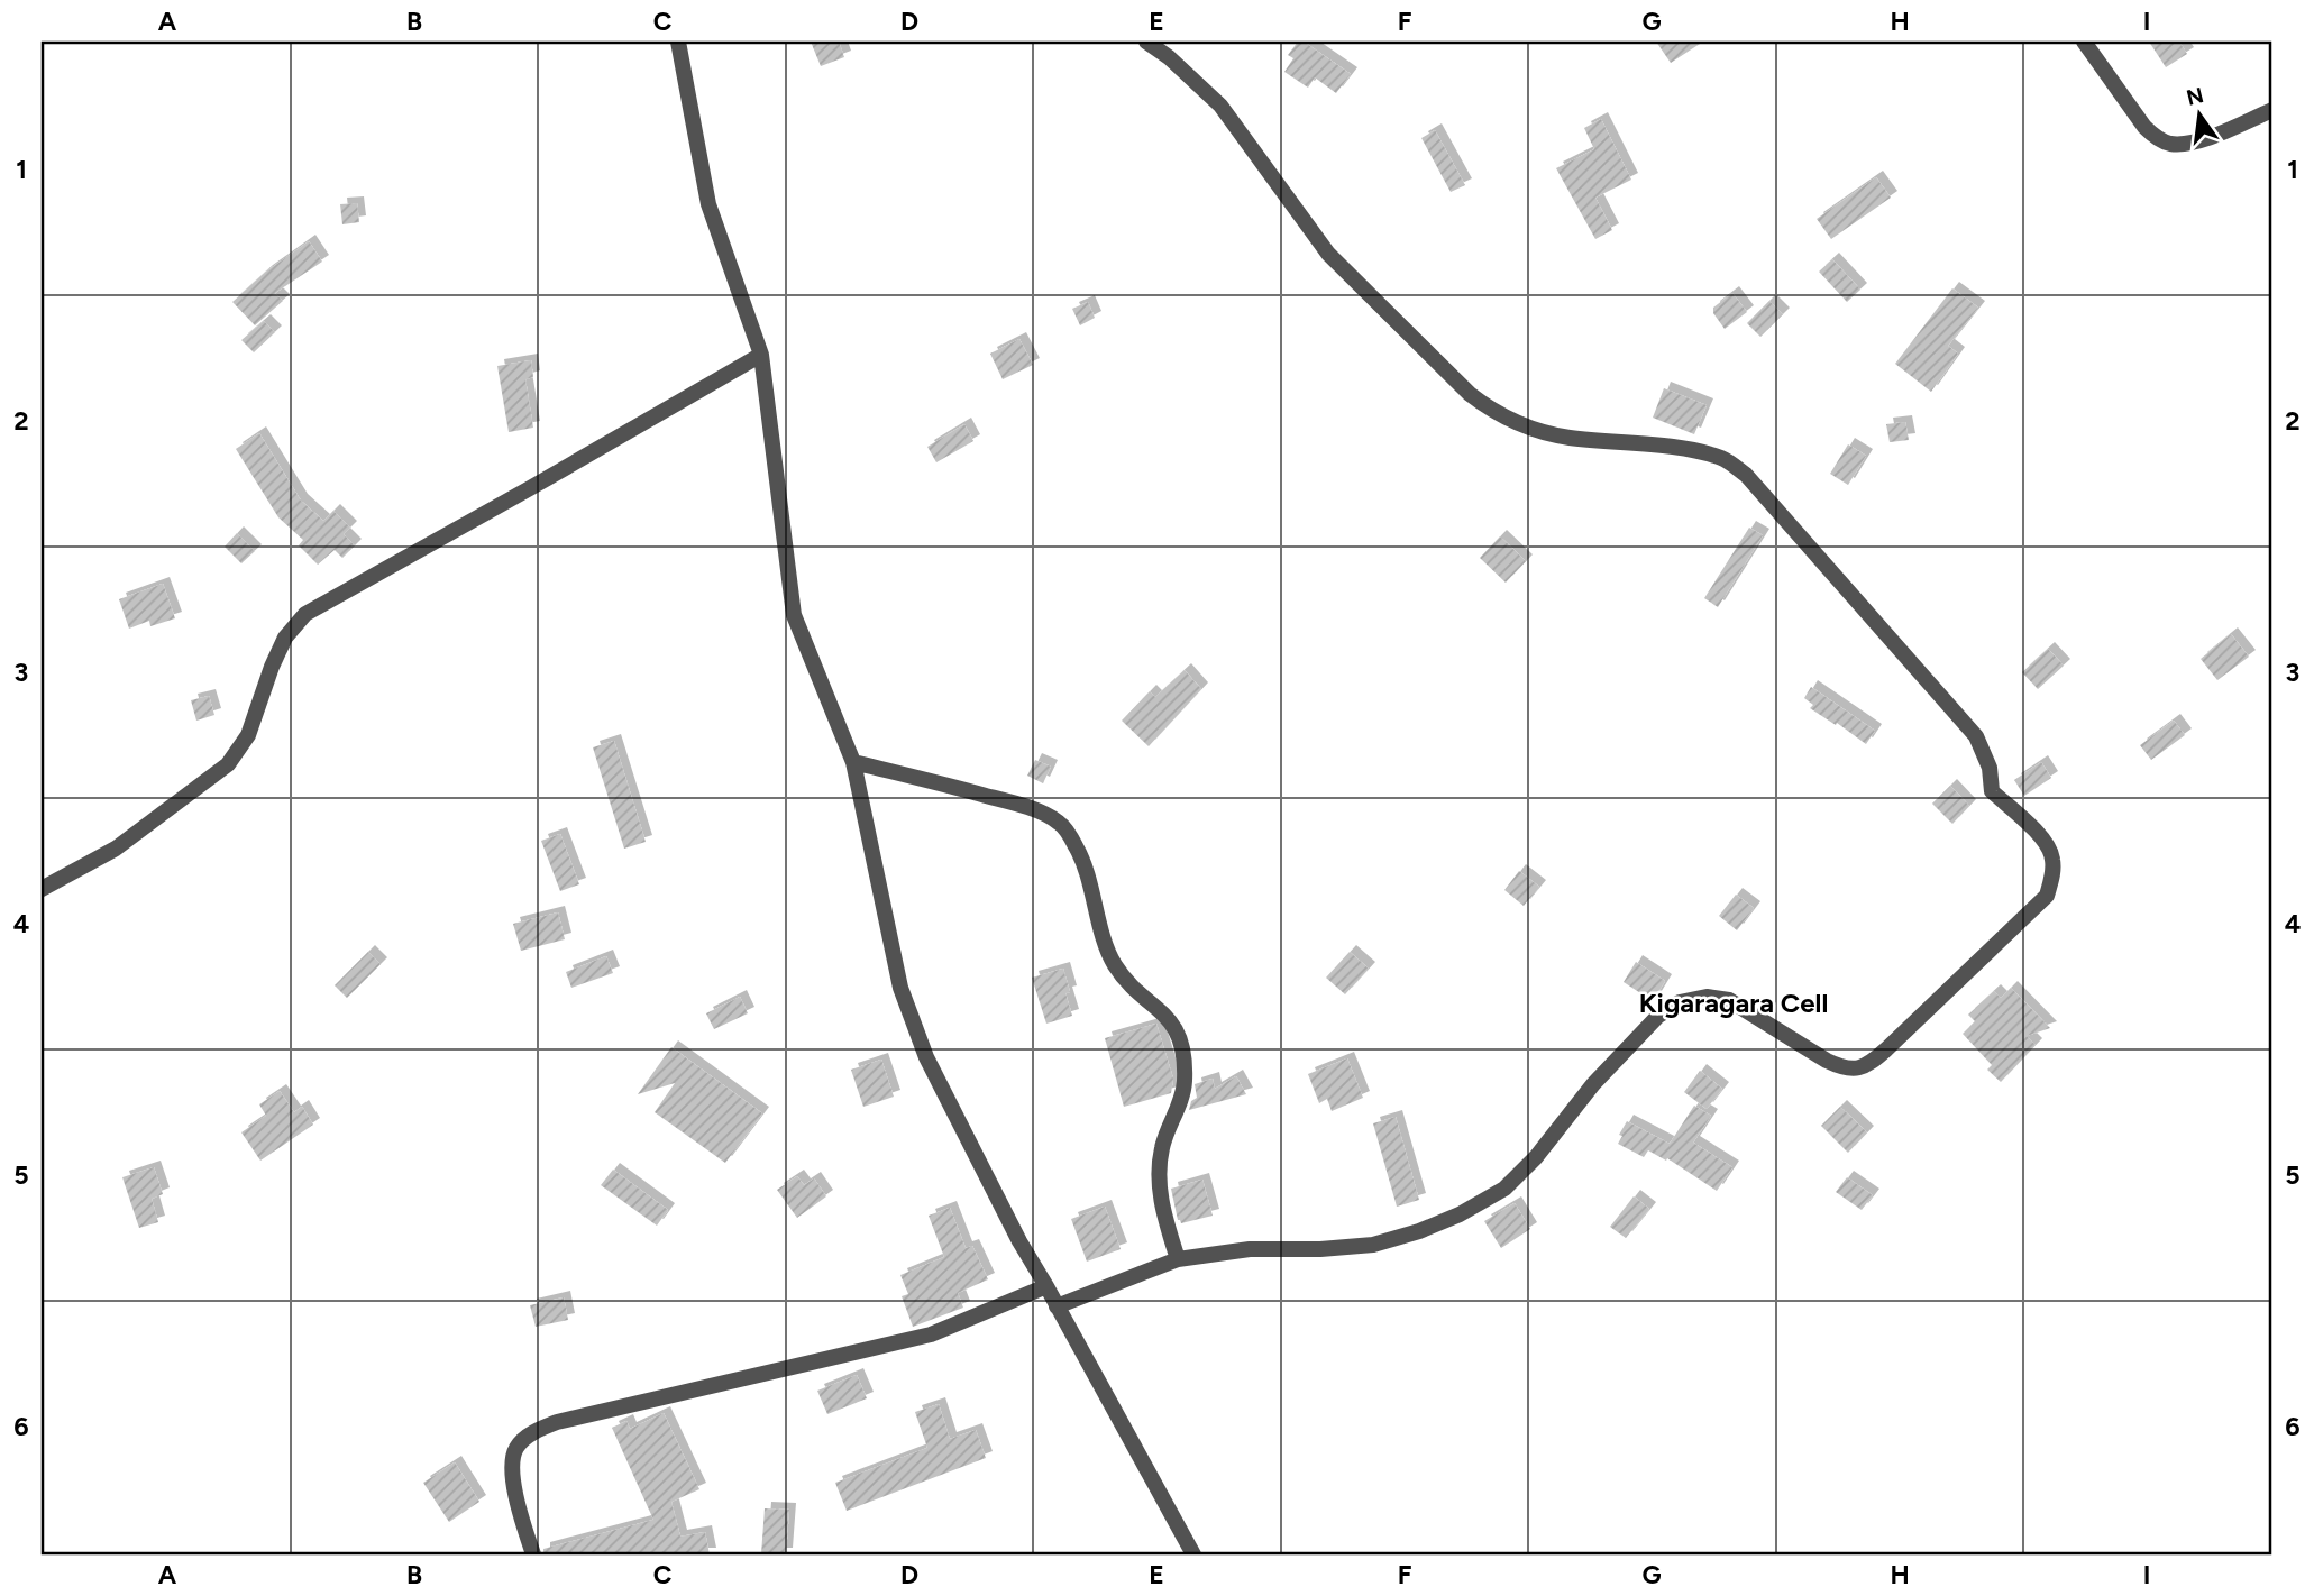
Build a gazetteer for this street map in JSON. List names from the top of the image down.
{
  "districts": ["Kigaragara Cell"],
  "north": "top",
  "grid": {
    "columns": [
      "A",
      "B",
      "C",
      "D",
      "E",
      "F",
      "G",
      "H",
      "I"
    ],
    "rows": [
      "1",
      "2",
      "3",
      "4",
      "5",
      "6"
    ]
  }
}
